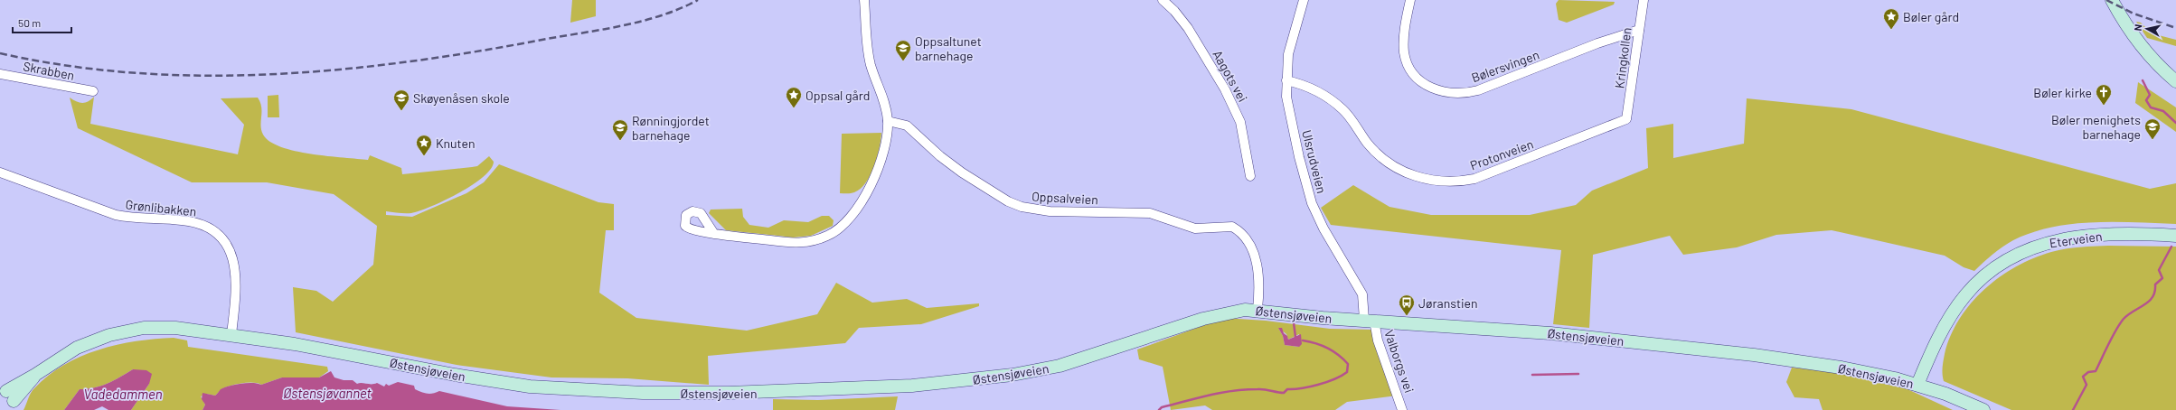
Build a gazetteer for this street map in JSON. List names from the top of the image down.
{
  "streets": {
    "main road": ["Eterveien", "Østensjøveien"],
    "street": [
      "Kringkollen",
      "Bølersvingen",
      "Skrabben",
      "Aagots vei",
      "Protonveien",
      "Ulsrudveien",
      "Oppsalveien",
      "Grønlibakken",
      "Valborgs vei"
    ]
  },
  "crossings": [
    ["Kringkollen", "Bølersvingen"],
    ["Kringkollen", "Protonveien"],
    ["Protonveien", "Ulsrudveien"],
    ["Ulsrudveien", "Østensjøveien"],
    ["Ulsrudveien", "Valborgs vei"],
    ["Oppsalveien", "Østensjøveien"],
    ["Grønlibakken", "Østensjøveien"],
    ["Eterveien", "Østensjøveien"],
    ["Østensjøveien", "Valborgs vei"]
  ],
  "water": ["Østensjøvannet", "Vadedammen"],
  "places": {
    "place": ["Bøler gård", "Oppsal gård", "Knuten"],
    "school or university": [
      "Oppsaltunet barnehage",
      "Skøyenåsen skole",
      "Bøler menighets barnehage",
      "Rønningjordet barnehage"
    ],
    "church": ["Bøler kirke"],
    "bus stop": ["Jøranstien"]
  },
  "scale_bar": "50 m",
  "north": "left"
}
